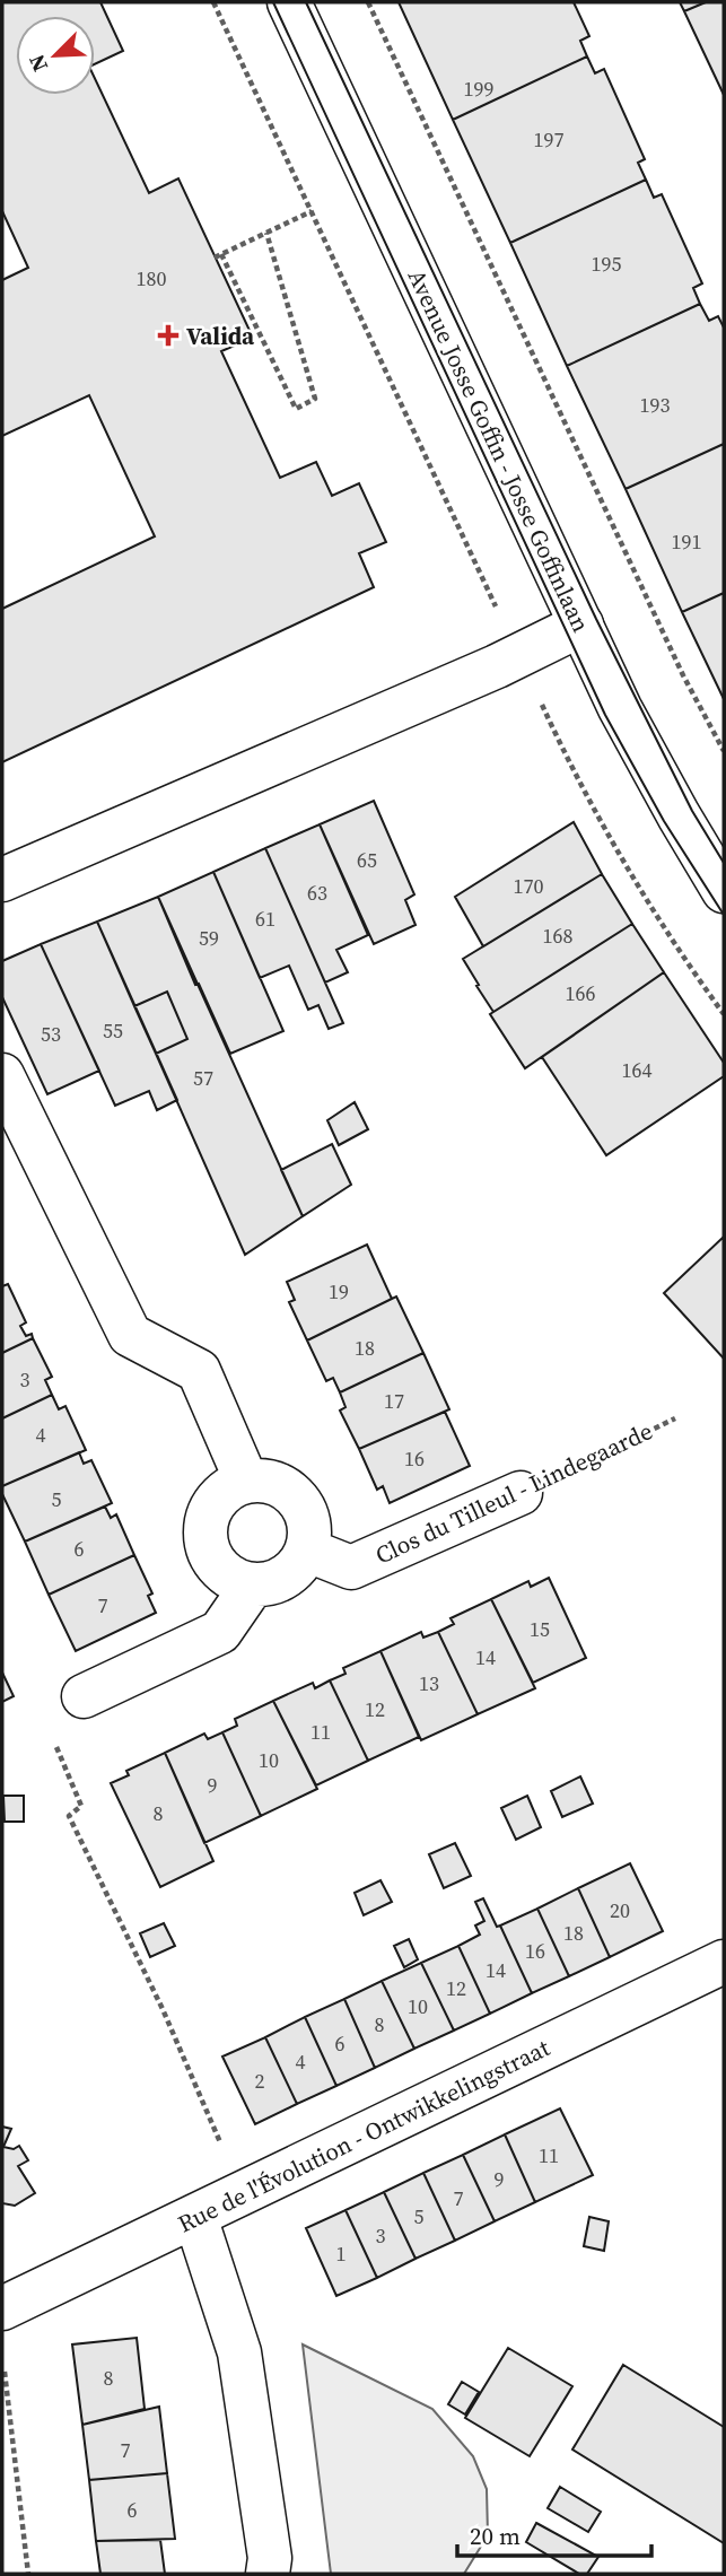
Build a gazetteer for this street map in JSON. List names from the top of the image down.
{
  "streets": {
    "street": ["Avenue Josse Goffin - Josse Goffinlaan", "Clos du Tilleul - Lindegaarde", "Rue de l'Évolution - Ontwikkelingstraat"]
  },
  "places": {
    "health": ["Valida"]
  },
  "house_numbers": [
    "199",
    "197",
    "195",
    "180",
    "193",
    "191",
    "65",
    "170",
    "63",
    "61",
    "168",
    "59",
    "166",
    "55",
    "53",
    "164",
    "57",
    "19",
    "18",
    "3",
    "17",
    "4",
    "16",
    "5",
    "6",
    "7",
    "15",
    "14",
    "13",
    "12",
    "11",
    "10",
    "9",
    "8",
    "20",
    "18",
    "16",
    "14",
    "12",
    "10",
    "8",
    "6",
    "4",
    "2",
    "11",
    "9",
    "7",
    "5",
    "3",
    "1",
    "8",
    "7",
    "6"
  ],
  "scale_bar": "20 m",
  "north": "bottom left"
}
